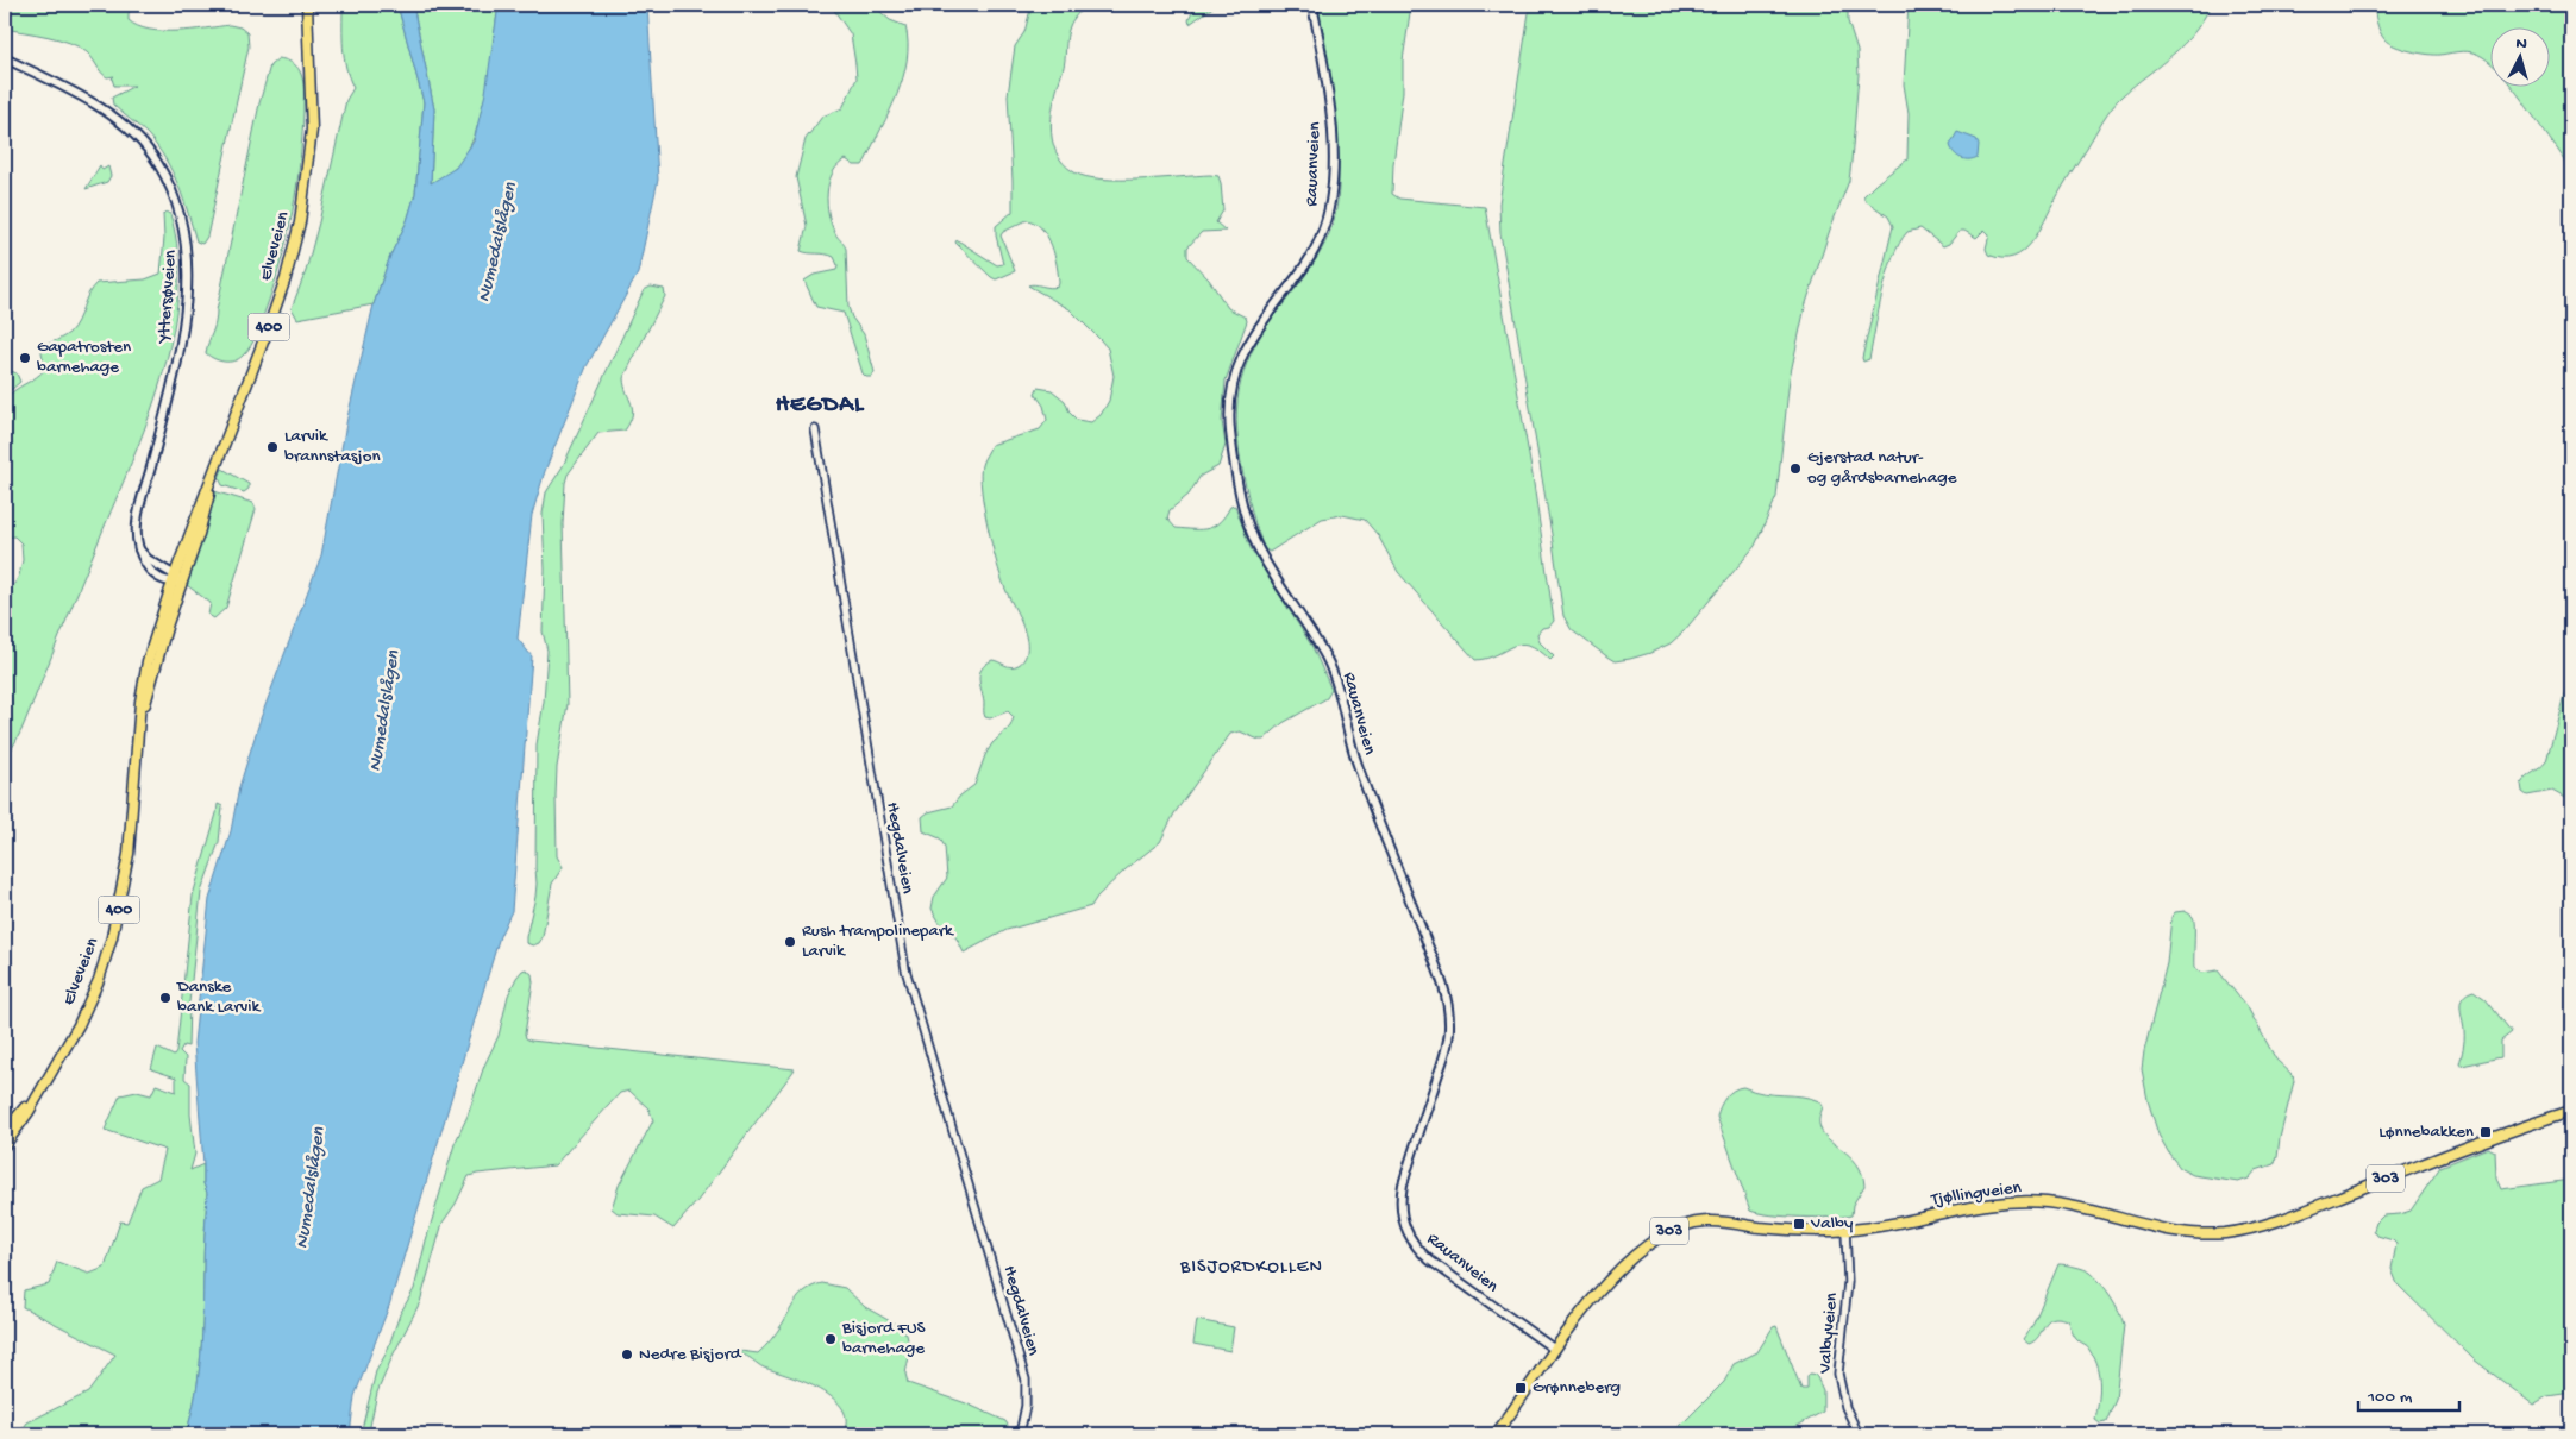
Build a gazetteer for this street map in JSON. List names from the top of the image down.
{
  "streets": {
    "main road": [
      "Rauanveien",
      "Elveveien",
      "Yttersøveien",
      "400",
      "303",
      "Tjøllingveien"
    ],
    "street": ["Hegdalveien", "Valbyveien"]
  },
  "crossings": [
    ["Rauanveien", "Tjøllingveien"],
    ["Elveveien", "Yttersøveien"],
    ["Tjøllingveien", "Valbyveien"]
  ],
  "districts": ["HEGDAL", "BISJORDKOLLEN"],
  "water": ["Numedalslågen"],
  "places": {
    "other": [
      "Gapatrosten barnehage",
      "Larvik brannstasjon",
      "Gjerstad natur- og gårdsbarnehage",
      "Rush trampolinepark Larvik",
      "Danske bank Larvik",
      "Bisjord FUS barnehage",
      "Nedre Bisjord"
    ],
    "transit": ["Lønnebakken", "Valby", "Grønneberg"]
  },
  "scale_bar": "100 m",
  "north": "top"
}
